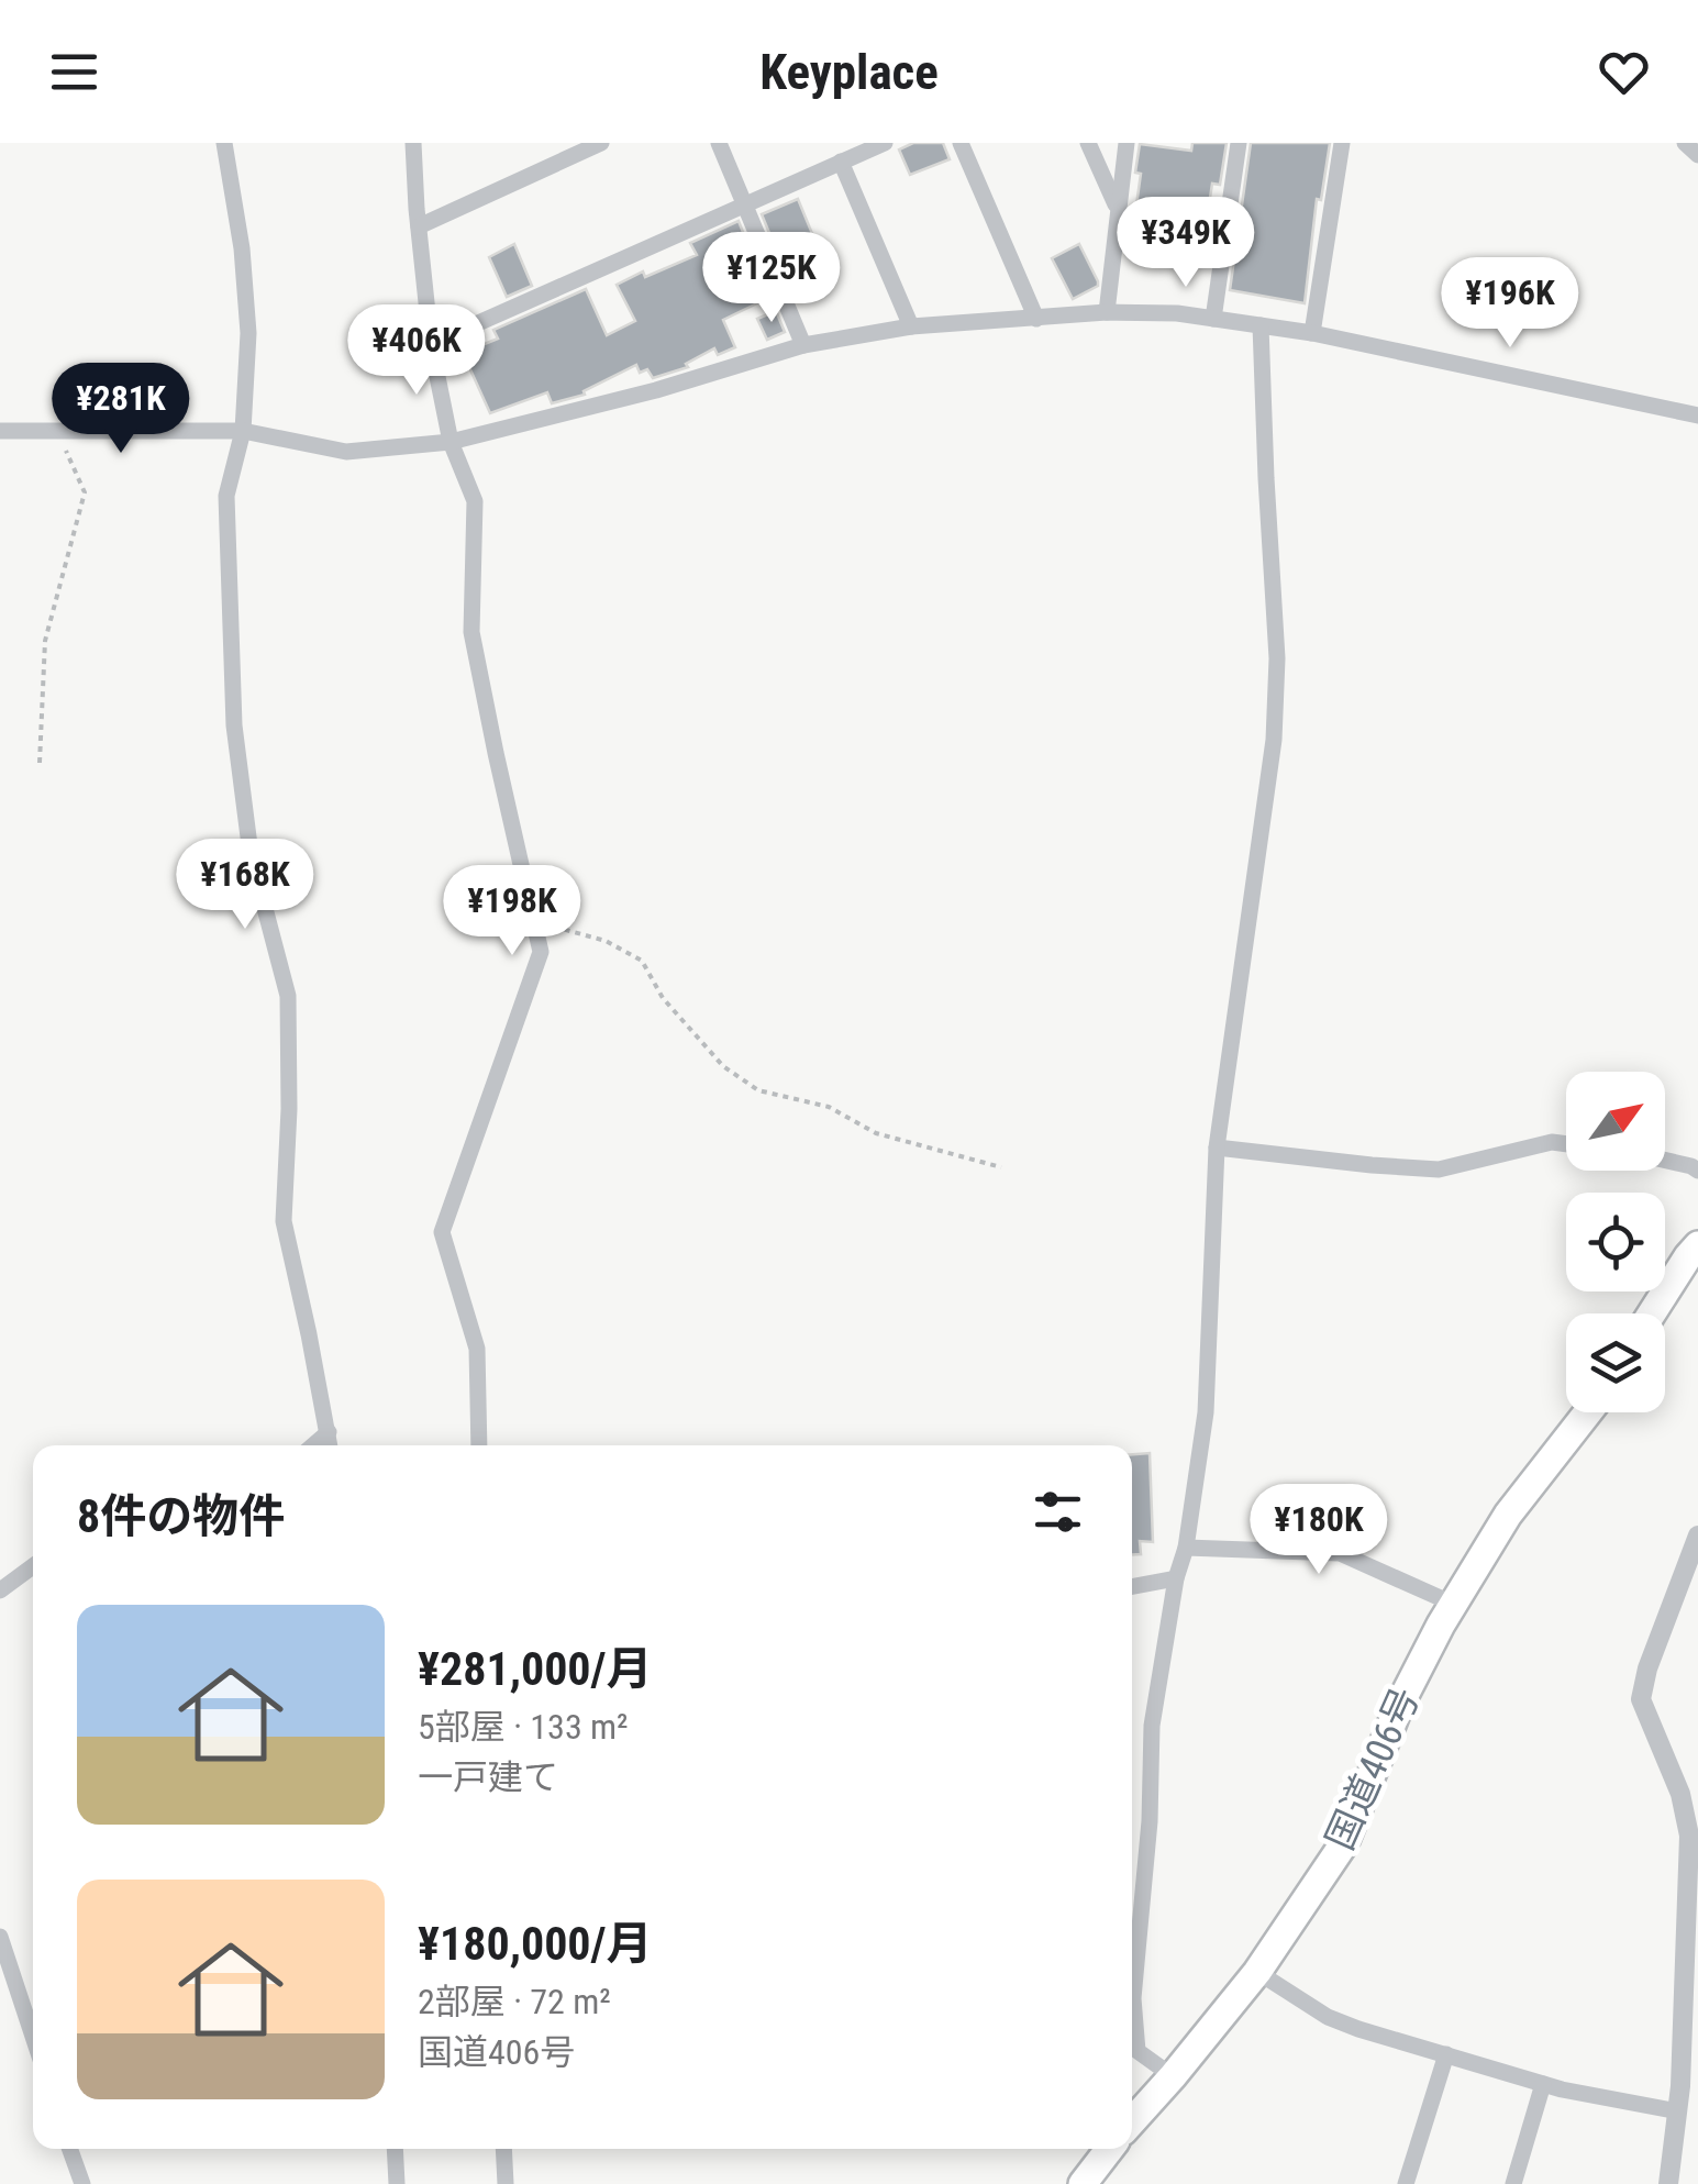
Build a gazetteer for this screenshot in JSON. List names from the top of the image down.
{
  "streets": {
    "highway": ["国道406号"]
  },
  "north": "top right",
  "page": {
    "header": "Keyplace",
    "price": [
      "¥349K",
      "¥125K",
      "¥196K",
      "¥406K",
      "¥281K",
      "¥168K",
      "¥198K",
      "¥180K"
    ],
    "heading": "8件の物件",
    "list": [
      {
        "name": "¥281,000/月",
        "note": "5部屋 · 133 m² · 一戸建て"
      },
      {
        "name": "¥180,000/月",
        "note": "2部屋 · 72 m² · 国道406号"
      }
    ]
  }
}
